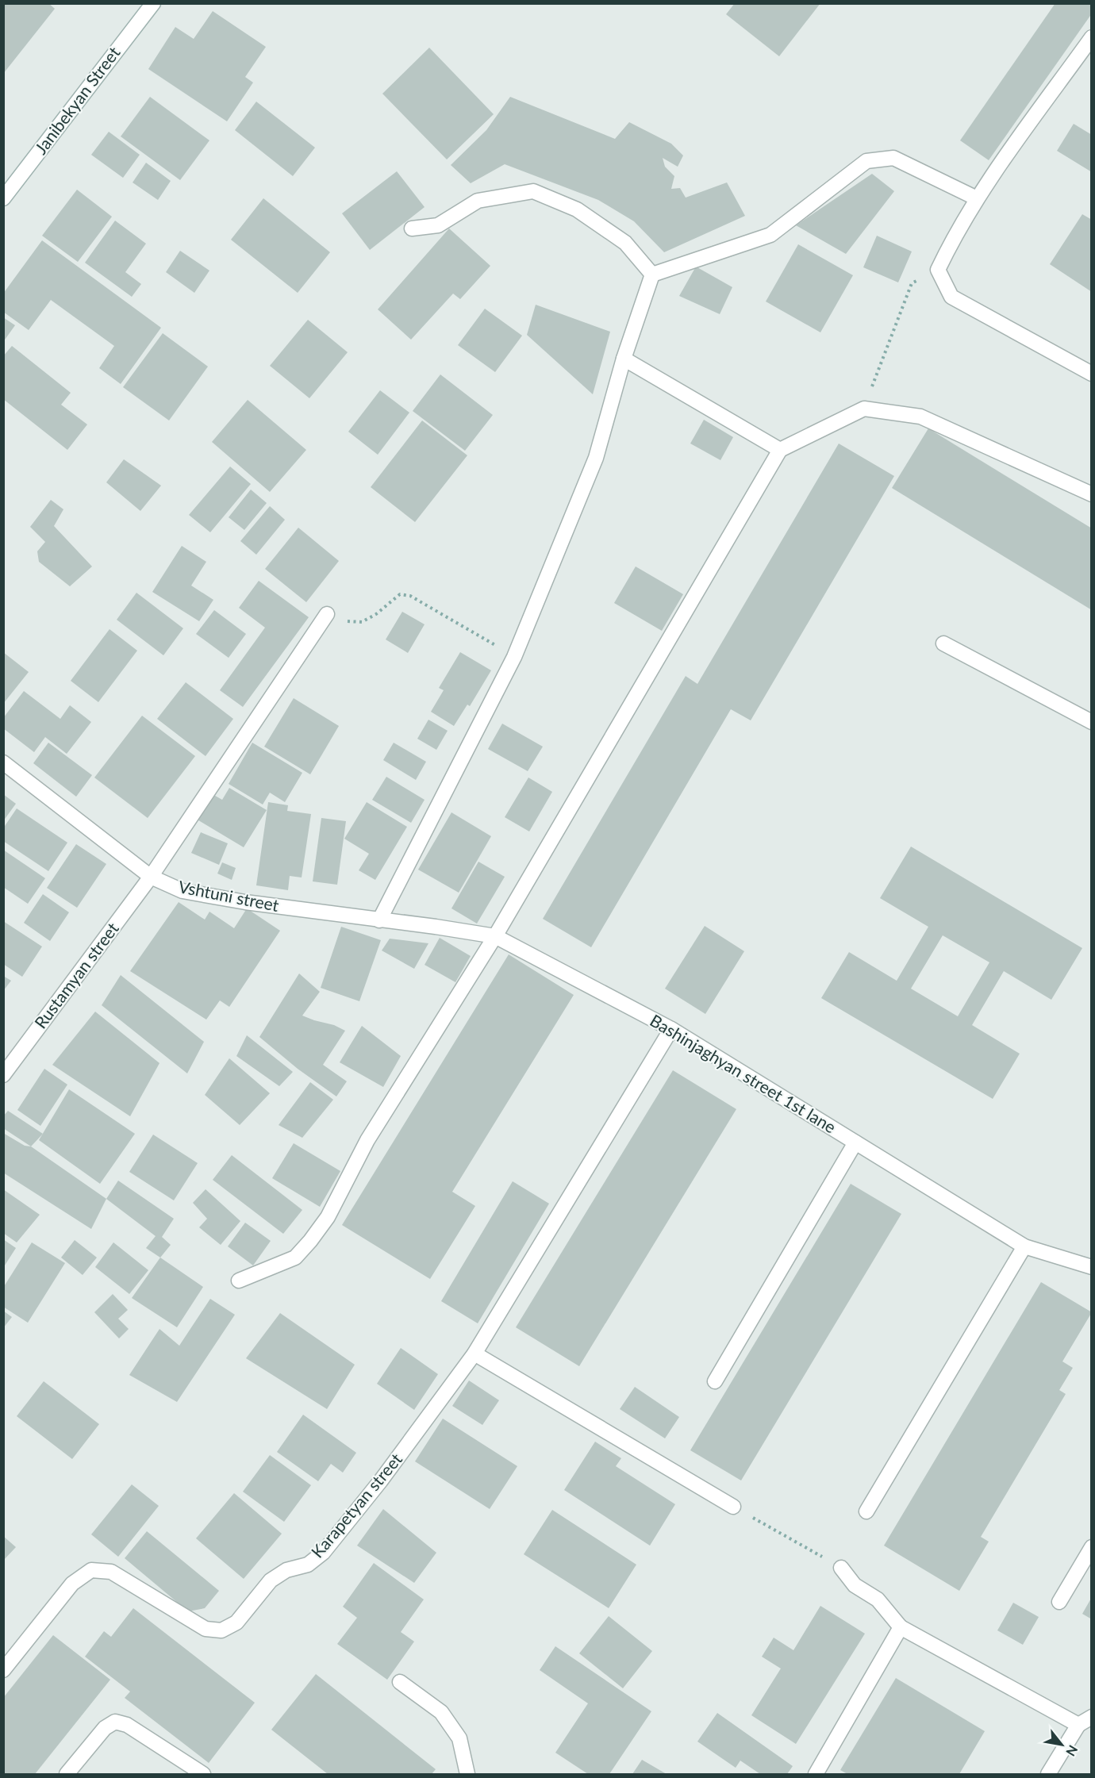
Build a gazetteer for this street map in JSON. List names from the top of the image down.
{
  "streets": {
    "street": [
      "Janibekyan Street",
      "Vshtuni street",
      "Rustamyan street",
      "Bashinjaghyan street 1st lane",
      "Karapetyan street"
    ]
  },
  "crossings": [
    ["Vshtuni street", "Rustamyan street"],
    ["Vshtuni street", "Bashinjaghyan street 1st lane"],
    ["Bashinjaghyan street 1st lane", "Karapetyan street"]
  ],
  "north": "bottom right"
}
